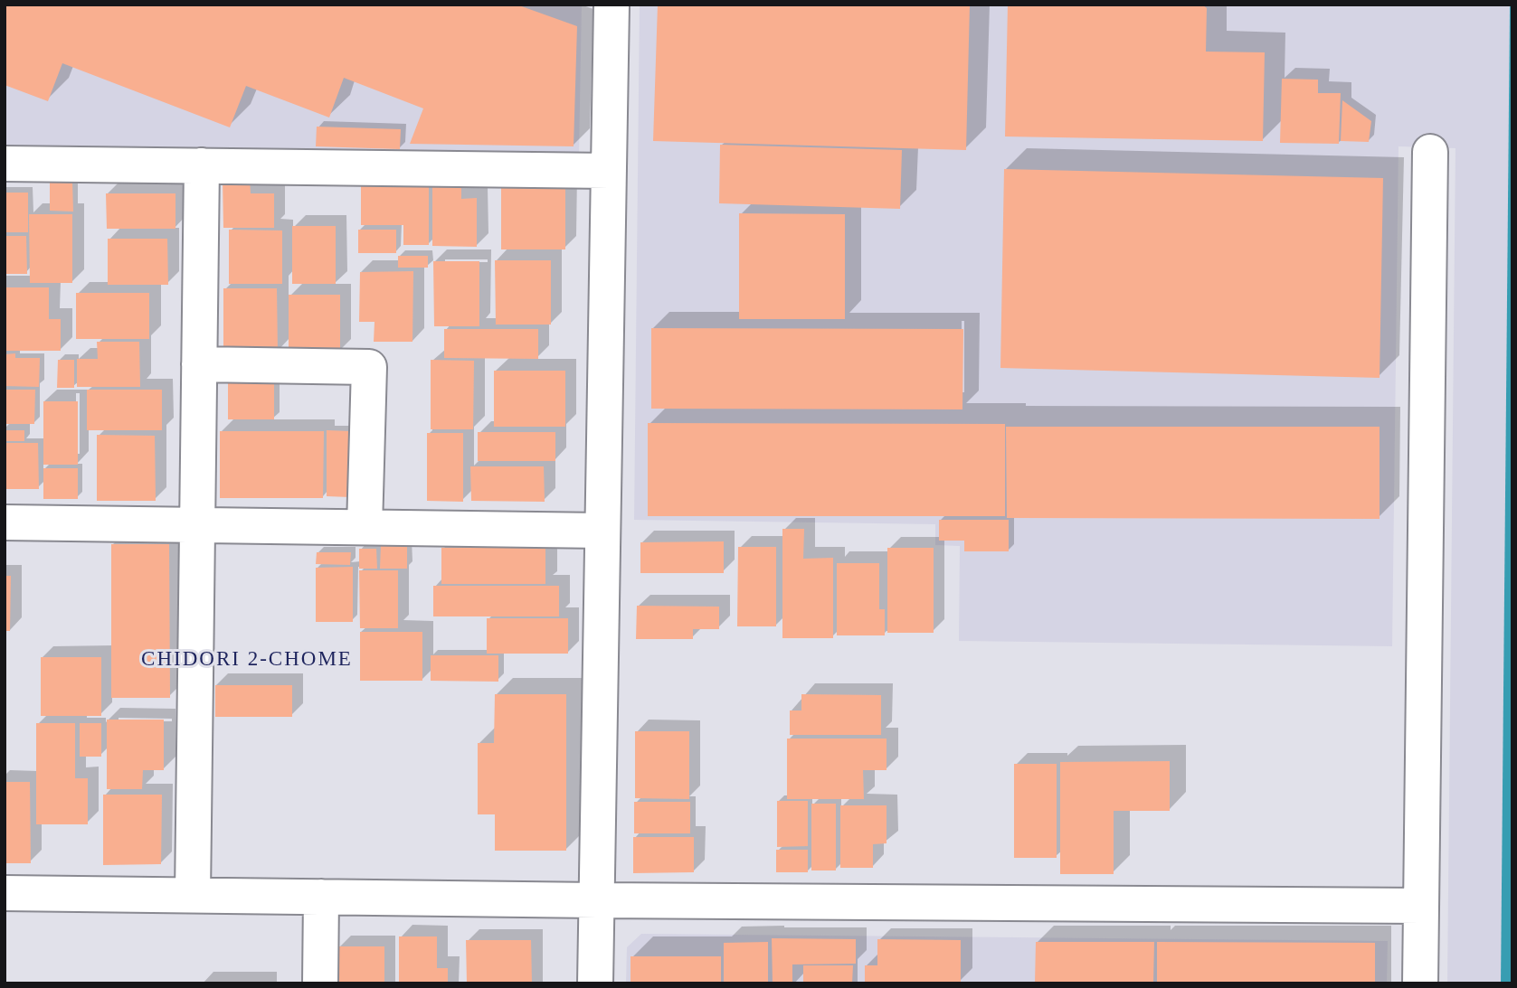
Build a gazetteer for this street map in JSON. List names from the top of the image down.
{
  "districts": ["CHIDORI 2-CHOME"]
}
